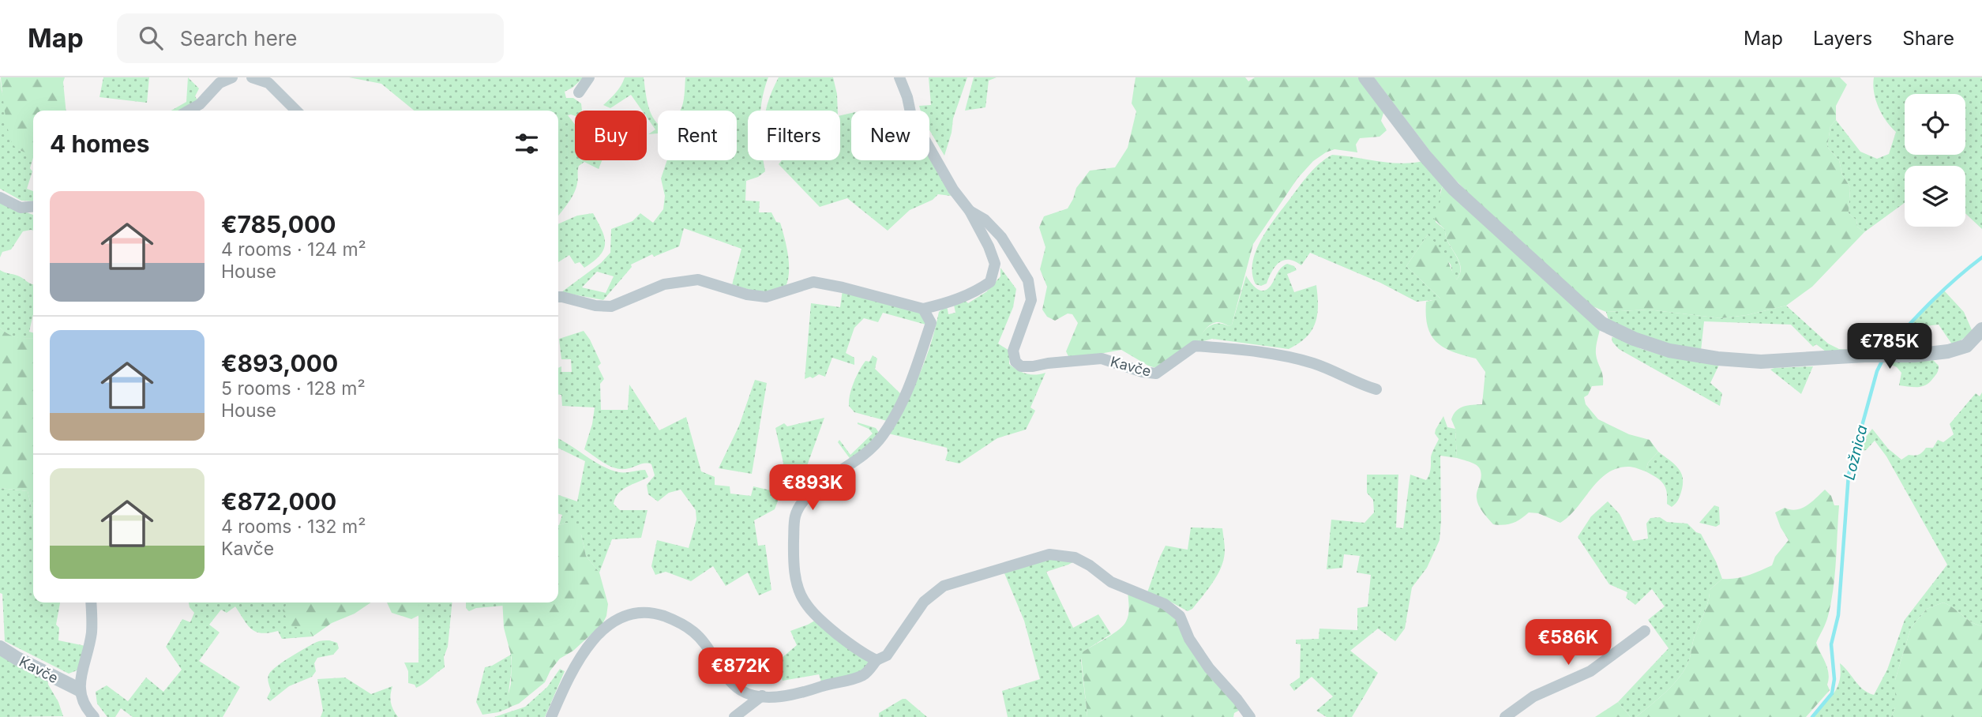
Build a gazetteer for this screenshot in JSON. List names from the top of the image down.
{
  "streets": {
    "street": ["Kavče"]
  },
  "water": ["Ložnica"],
  "page": {
    "header": "Map",
    "search": "Search here",
    "nav": ["Map", "Layers", "Share"],
    "chip": [
      "Buy",
      "Rent",
      "Filters",
      "New"
    ],
    "heading": "4 homes",
    "list": [
      {
        "name": "€785,000",
        "note": "4 rooms · 124 m² · House"
      },
      {
        "name": "€893,000",
        "note": "5 rooms · 128 m² · House"
      },
      {
        "name": "€872,000",
        "note": "4 rooms · 132 m² · Kavče"
      }
    ],
    "price": [
      "€785K",
      "€893K",
      "€586K",
      "€872K"
    ]
  }
}
